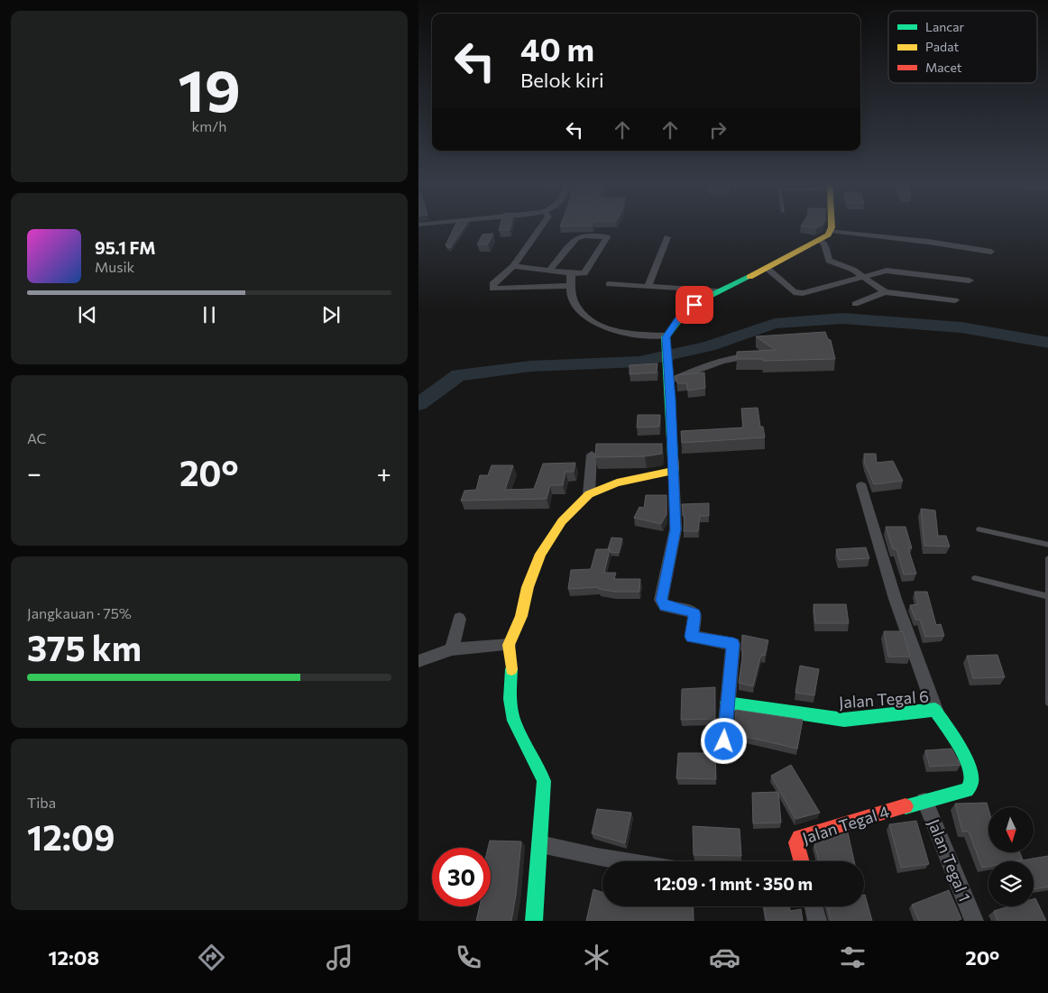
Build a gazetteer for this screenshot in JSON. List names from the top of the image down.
{
  "streets": {
    "street": ["Jalan Tegal 6", "Jalan Tegal 4", "Jalan Tegal 1"]
  },
  "crossings": [
    ["Jalan Tegal 6", "Jalan Tegal 4"],
    ["Jalan Tegal 6", "Jalan Tegal 1"],
    ["Jalan Tegal 4", "Jalan Tegal 1"]
  ],
  "legend": ["Lancar", "Padat", "Macet"],
  "north": "bottom",
  "page": {
    "tile": [
      ["19", "km/h"],
      "AC",
      ["Jangkauan · 75%", "375 km"],
      ["Tiba", "12:09"]
    ],
    "turn": ["40 m", "Belok kiri"],
    "song": ["95.1 FM", "Musik"],
    "heat": ["−", "20°", "+"],
    "limit": "30",
    "trip": "12:09 · 1 mnt · 350 m",
    "tabs": ["12:08", "20°"]
  }
}
